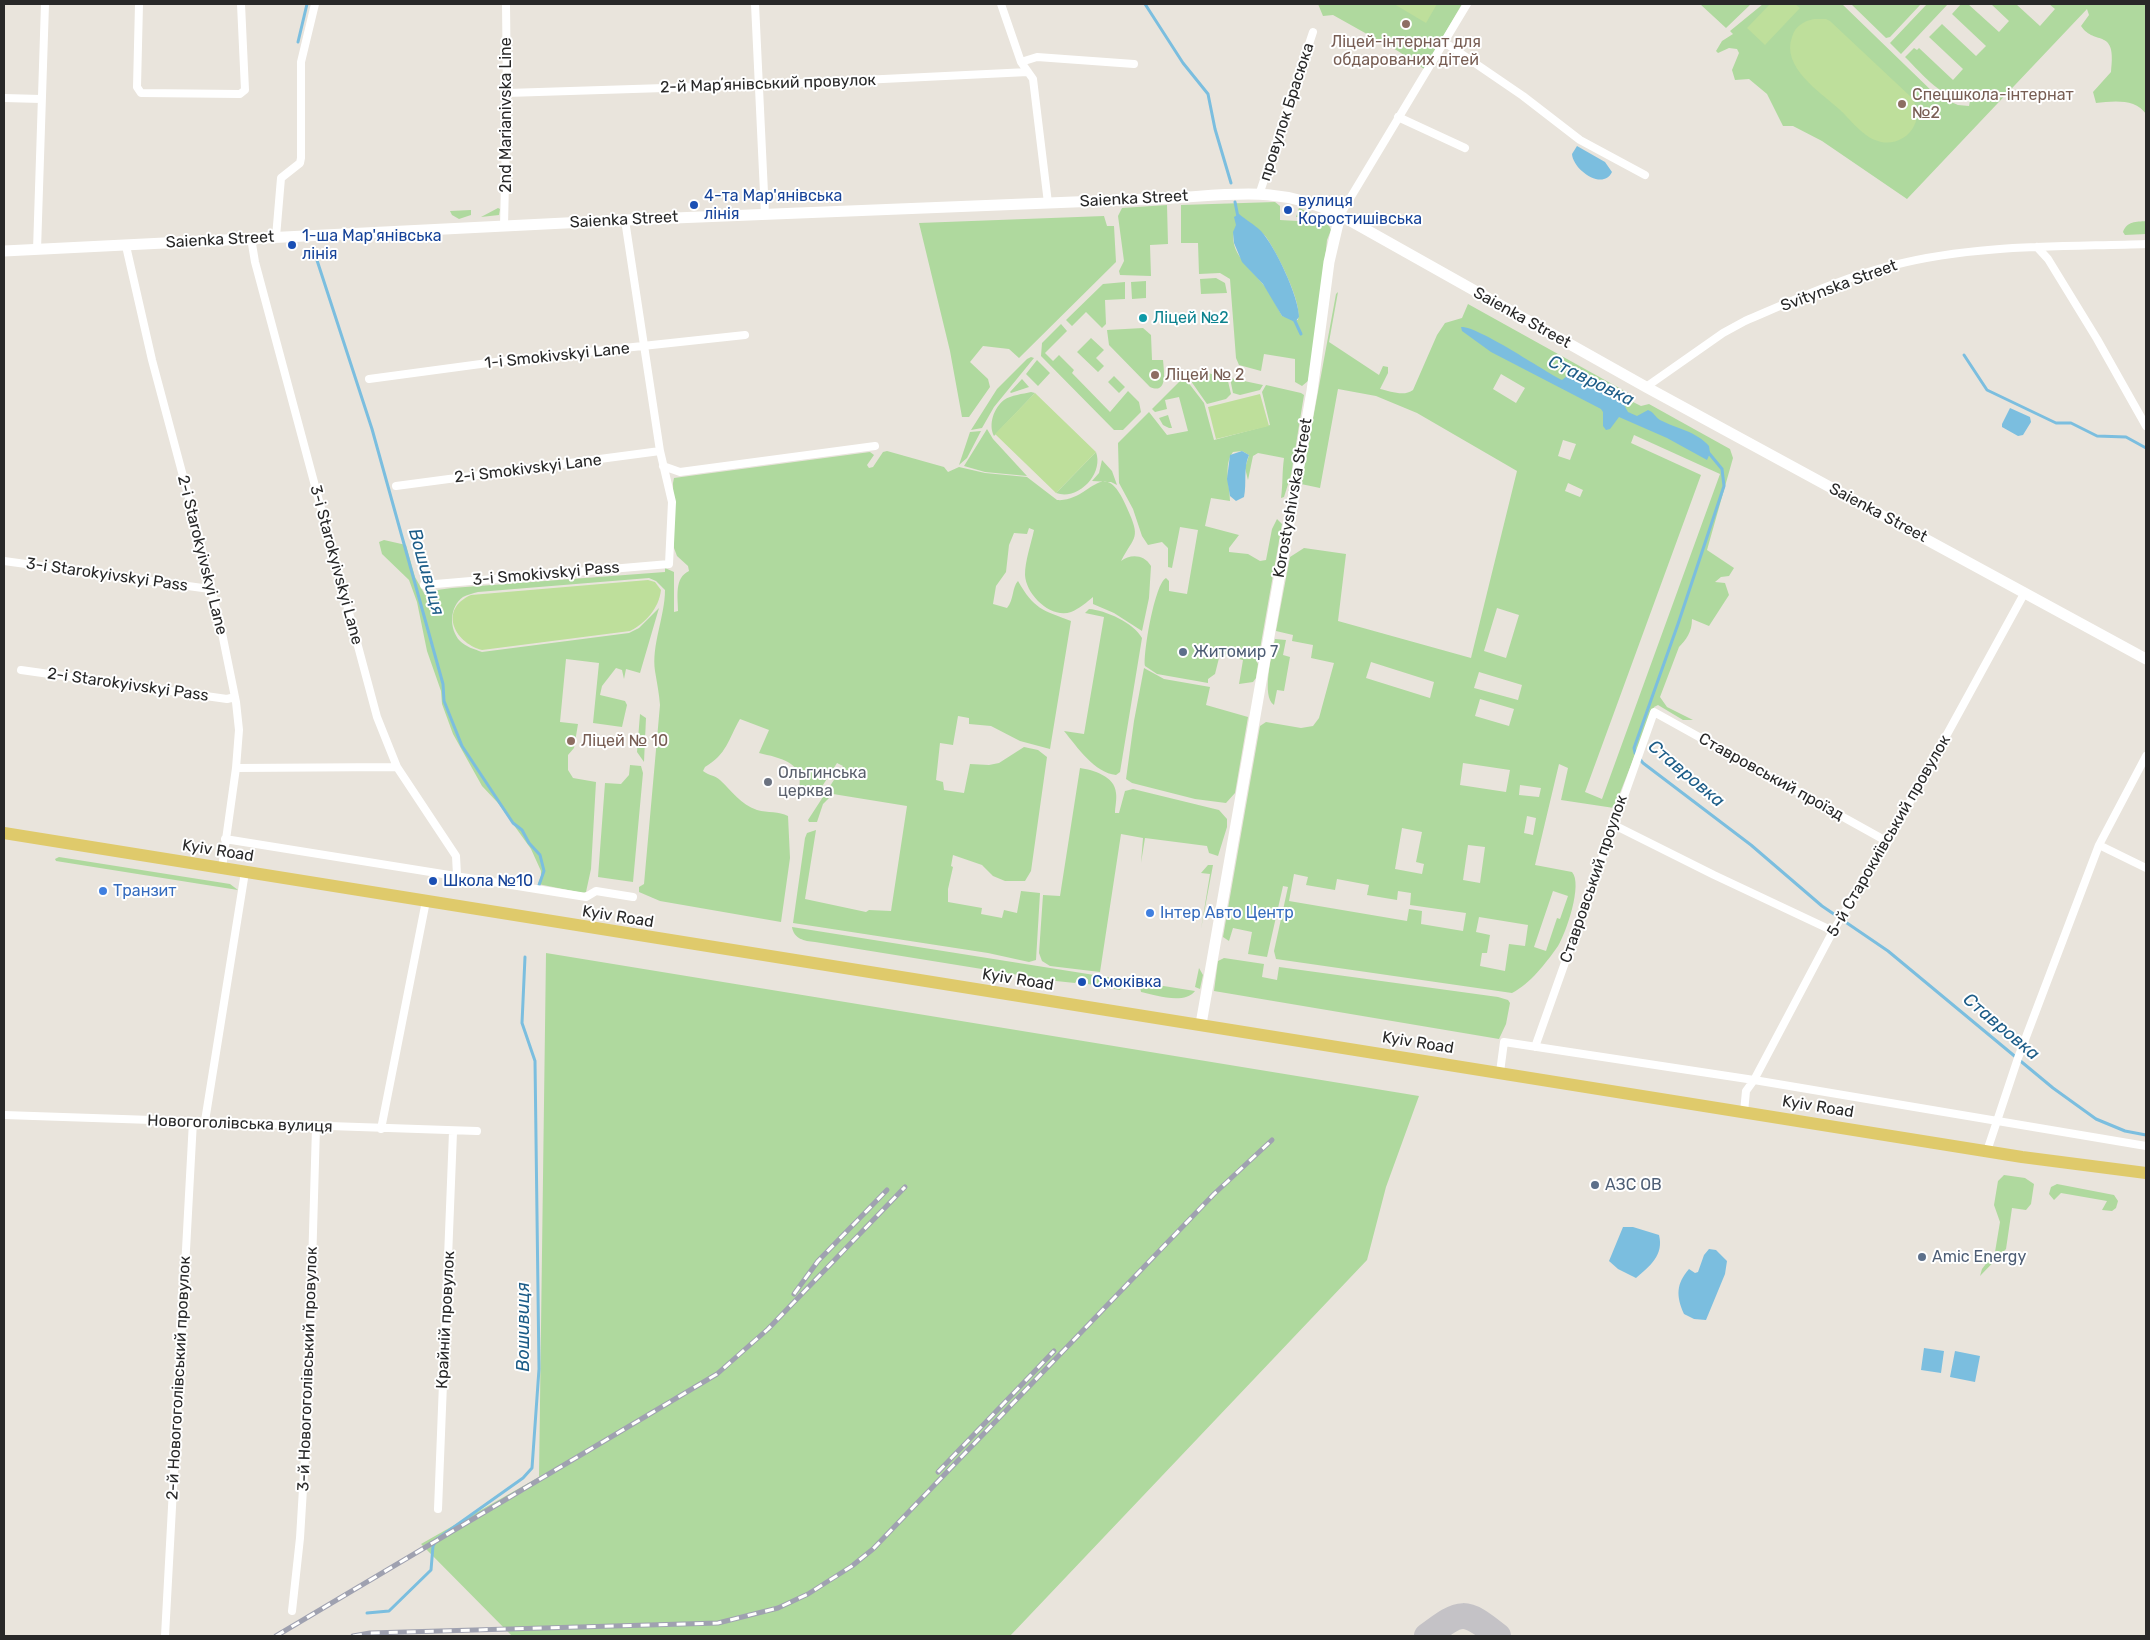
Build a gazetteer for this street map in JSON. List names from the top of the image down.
{
  "streets": {
    "main road": ["Kyiv Road"],
    "street": [
      "2-й Марʼянівський провулок",
      "провулок Брасюка",
      "2nd Marianivska Line",
      "Saienka Street",
      "Svitynska Street",
      "1-i Smokivskyi Lane",
      "2-i Smokivskyi Lane",
      "Korostyshivska Street",
      "2-i Starokyivskyi Lane",
      "3-i Starokyivskyi Lane",
      "3-i Smokivskyi Pass",
      "3-i Starokyivskyi Pass",
      "2-i Starokyivskyi Pass",
      "Ставровський проїзд",
      "5-й Старокиївський провулок",
      "Ставровський проулок",
      "Новогоголівська вулиця",
      "Крайній провулок",
      "3-й Новогоголівський провулок",
      "2-й Новогоголівський провулок"
    ]
  },
  "crossings": [
    ["2-й Марʼянівський провулок", "2nd Marianivska Line"],
    ["провулок Брасюка", "Saienka Street"],
    ["2nd Marianivska Line", "Saienka Street"],
    ["Saienka Street", "Svitynska Street"],
    ["Saienka Street", "Korostyshivska Street"],
    ["Saienka Street", "2-i Starokyivskyi Lane"],
    ["Saienka Street", "3-i Starokyivskyi Lane"],
    ["Saienka Street", "5-й Старокиївський провулок"],
    ["Korostyshivska Street", "Kyiv Road"],
    ["2-i Starokyivskyi Lane", "3-i Starokyivskyi Pass"],
    ["2-i Starokyivskyi Lane", "2-i Starokyivskyi Pass"],
    ["2-i Starokyivskyi Lane", "Kyiv Road"],
    ["Ставровський проїзд", "5-й Старокиївський провулок"],
    ["Ставровський проїзд", "Ставровський проулок"],
    ["5-й Старокиївський провулок", "Kyiv Road"],
    ["Новогоголівська вулиця", "Крайній провулок"],
    ["Новогоголівська вулиця", "3-й Новогоголівський провулок"],
    ["Новогоголівська вулиця", "2-й Новогоголівський провулок"]
  ],
  "water": ["Ставровка", "Вошивиця"],
  "places": [
    "Ліцей-інтернат для обдарованих дітей",
    "Спецшкола-інтернат №2",
    "4-та Мар'янівська лінія",
    "вулиця Коростишівська",
    "1-ша Мар'янівська лінія",
    "Ліцей №2",
    "Ліцей № 2",
    "Житомир 7",
    "Ліцей № 10",
    "Ольгинська церква",
    "Школа №10",
    "Транзит",
    "Інтер Авто Центр",
    "Смоківка",
    "АЗС ОВ",
    "Amic Energy"
  ]
}
